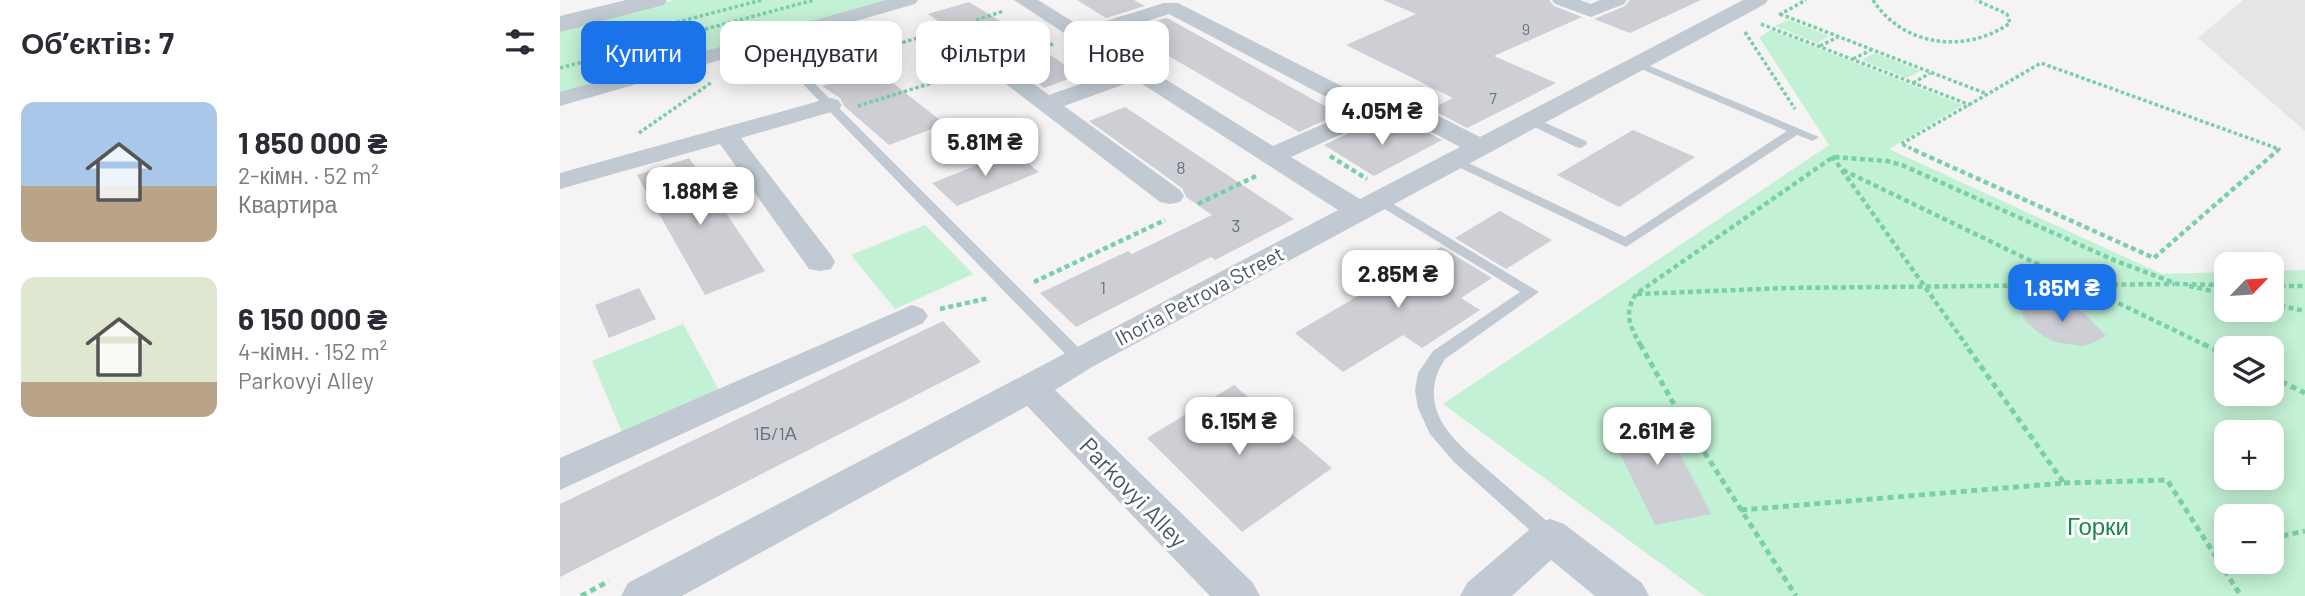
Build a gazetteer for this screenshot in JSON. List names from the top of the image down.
{
  "streets": {
    "street": ["Ihoria Petrova Street", "Parkovyi Alley"]
  },
  "crossings": [
    ["Ihoria Petrova Street", "Parkovyi Alley"]
  ],
  "parks": ["Горки"],
  "house_numbers": [
    "9",
    "7",
    "8",
    "3",
    "1",
    "1Б/1А"
  ],
  "north": "top right",
  "page": {
    "heading": "Об’єктів: 7",
    "chip": [
      "Купити",
      "Орендувати",
      "Фільтри",
      "Нове"
    ],
    "list": [
      {
        "name": "1 850 000 ₴",
        "note": "2-кімн. · 52 m² · Квартира"
      },
      {
        "name": "6 150 000 ₴",
        "note": "4-кімн. · 152 m² · Parkovyi Alley"
      }
    ],
    "price": [
      "4.05M ₴",
      "5.81M ₴",
      "1.88M ₴",
      "2.85M ₴",
      "1.85M ₴",
      "6.15M ₴",
      "2.61M ₴"
    ],
    "map_buttons": ["+", "−"]
  }
}
